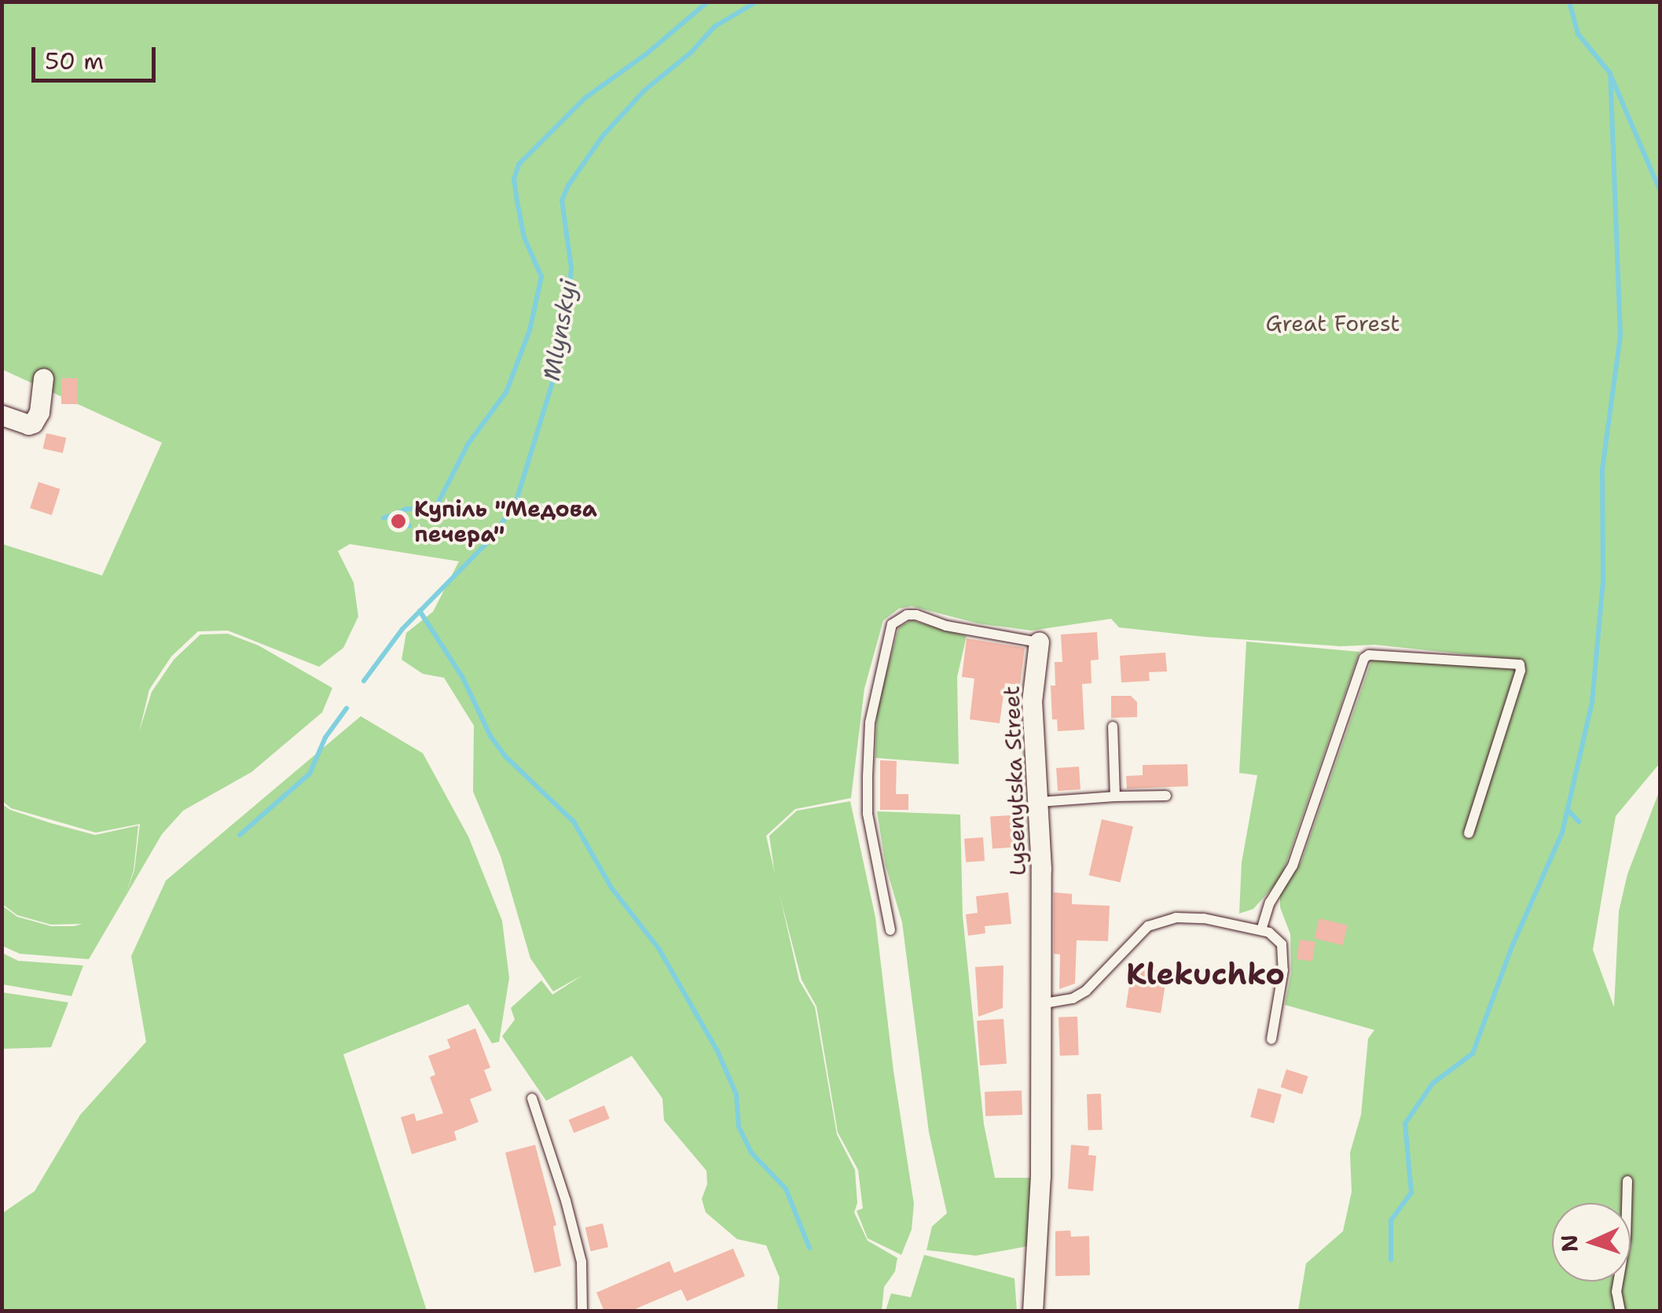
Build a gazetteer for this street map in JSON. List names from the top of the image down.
{
  "streets": {
    "street": ["Lysenytska Street"]
  },
  "districts": ["Klekuchko"],
  "water": ["Mlynskyi"],
  "parks": ["Great Forest"],
  "places": ["Купіль \"Медова печера\""],
  "scale_bar": "50 m",
  "north": "left"
}
